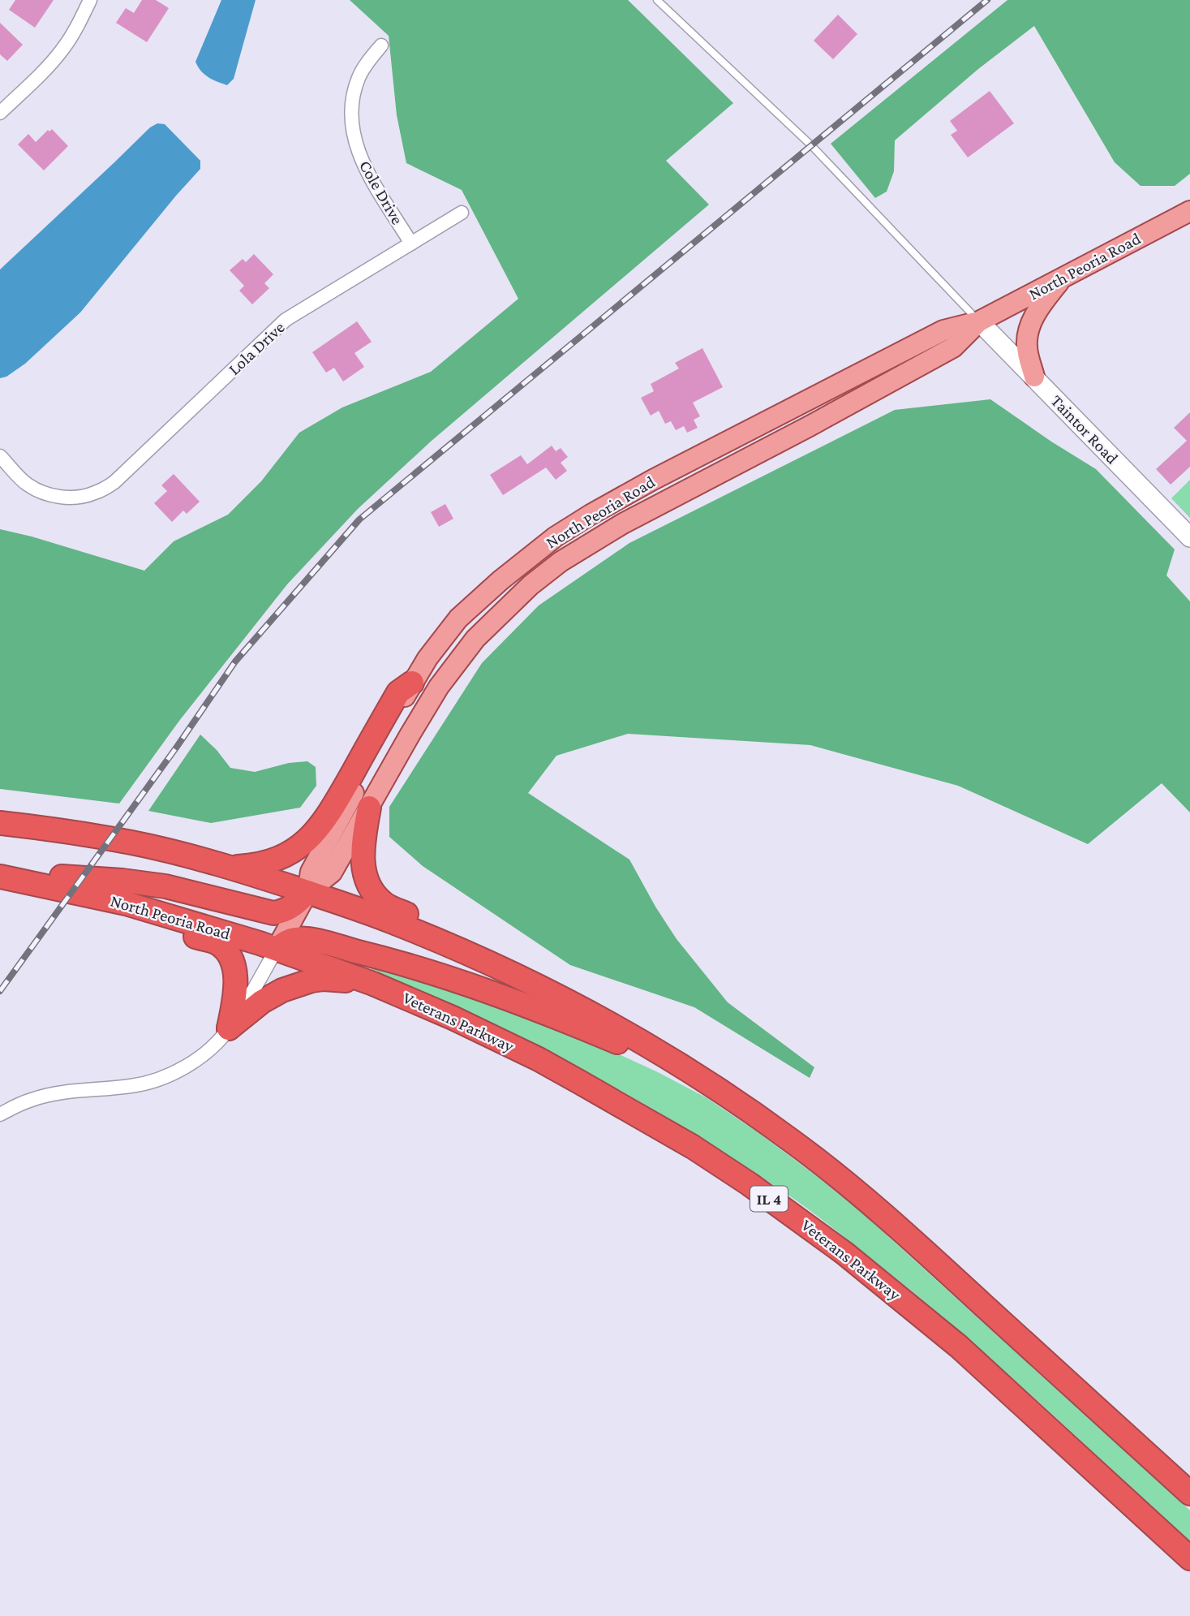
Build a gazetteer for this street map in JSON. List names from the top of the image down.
{
  "streets": {
    "highway": ["North Peoria Road", "Veterans Parkway", "IL 4"],
    "main road": ["Taintor Road"],
    "street": ["Cole Drive", "Lola Drive"]
  },
  "crossings": [
    ["Cole Drive", "Lola Drive"],
    ["North Peoria Road", "Taintor Road"],
    ["North Peoria Road", "Veterans Parkway"]
  ]
}
